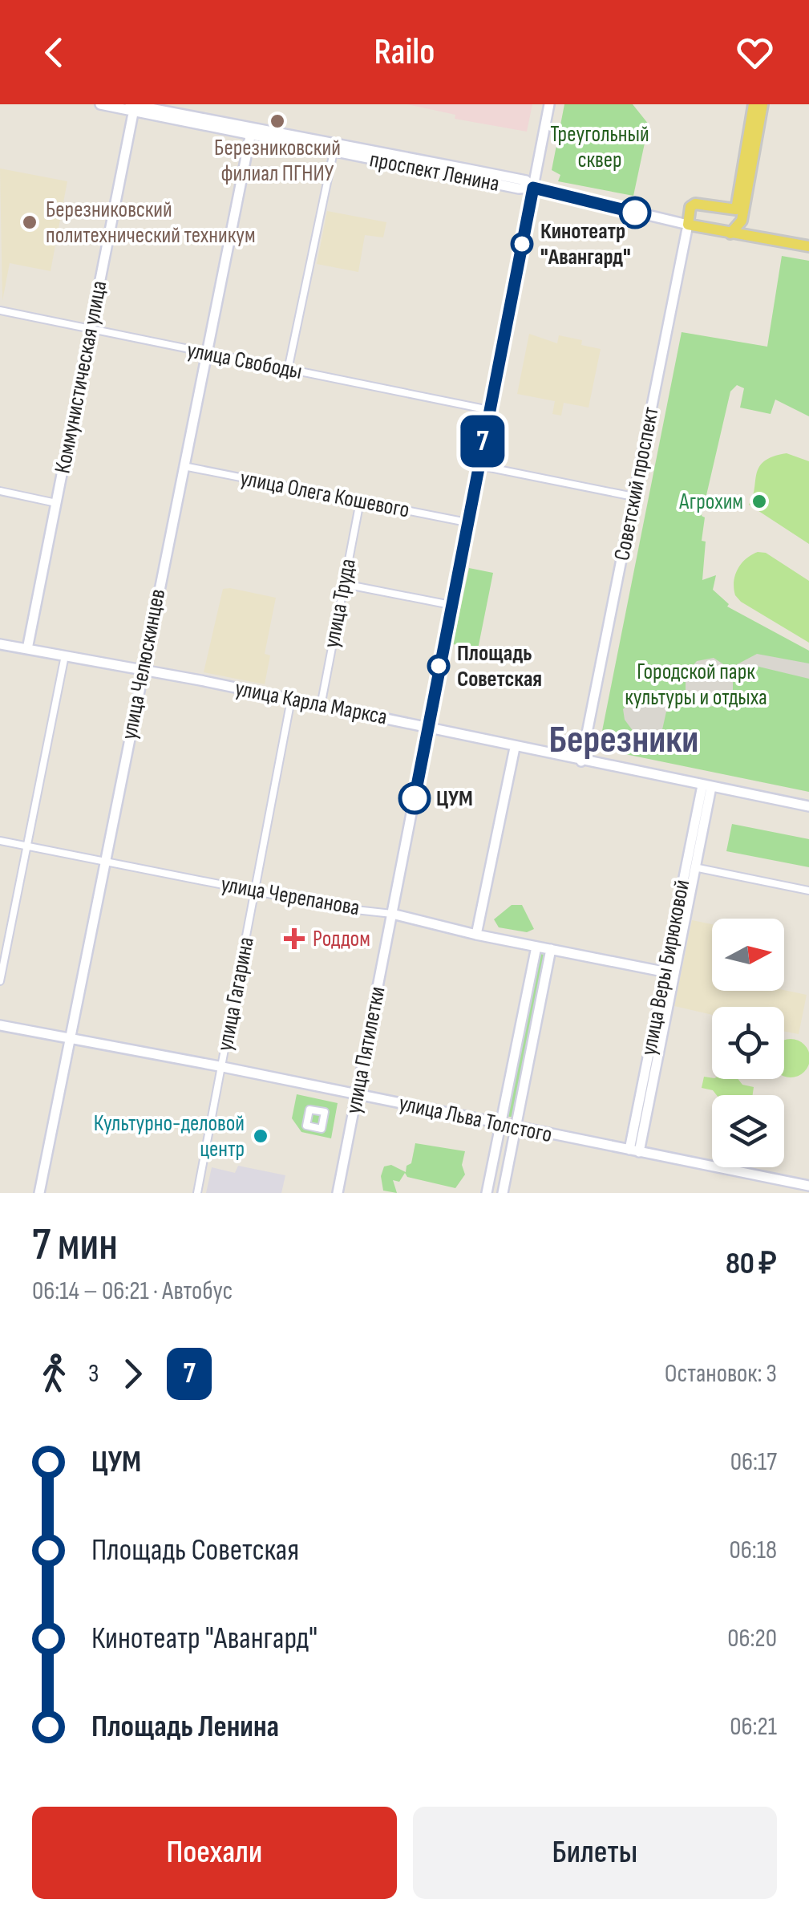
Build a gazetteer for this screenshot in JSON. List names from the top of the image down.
{
  "streets": {
    "main road": [
      "проспект Ленина",
      "Коммунистическая улица",
      "Советский проспект",
      "улица Челюскинцев",
      "улица Карла Маркса",
      "улица Черепанова",
      "улица Веры Бирюковой",
      "улица Пятилетки",
      "улица Льва Толстого"
    ],
    "street": [
      "улица Свободы",
      "улица Олега Кошевого",
      "улица Труда",
      "улица Гагарина"
    ]
  },
  "crossings": [
    ["проспект Ленина", "Коммунистическая улица"],
    ["проспект Ленина", "Советский проспект"],
    ["проспект Ленина", "улица Челюскинцев"],
    ["проспект Ленина", "улица Пятилетки"],
    ["улица Свободы", "Коммунистическая улица"],
    ["улица Свободы", "улица Челюскинцев"],
    ["улица Свободы", "улица Пятилетки"],
    ["Коммунистическая улица", "улица Карла Маркса"],
    ["Советский проспект", "улица Карла Маркса"],
    ["улица Олега Кошевого", "улица Труда"],
    ["улица Олега Кошевого", "улица Челюскинцев"],
    ["улица Олега Кошевого", "улица Пятилетки"],
    ["улица Труда", "улица Карла Маркса"],
    ["улица Челюскинцев", "улица Карла Маркса"],
    ["улица Челюскинцев", "улица Черепанова"],
    ["улица Челюскинцев", "улица Льва Толстого"],
    ["улица Карла Маркса", "улица Веры Бирюковой"],
    ["улица Карла Маркса", "улица Гагарина"],
    ["улица Карла Маркса", "улица Пятилетки"],
    ["улица Черепанова", "улица Веры Бирюковой"],
    ["улица Черепанова", "улица Гагарина"],
    ["улица Черепанова", "улица Пятилетки"],
    ["улица Веры Бирюковой", "улица Льва Толстого"],
    ["улица Гагарина", "улица Льва Толстого"],
    ["улица Пятилетки", "улица Льва Толстого"]
  ],
  "districts": ["Березники"],
  "parks": ["Треугольный сквер", "Городской парк культуры и отдыха"],
  "places": {
    "other": [
      "Березниковский филиал ПГНИУ",
      "Березниковский политехнический техникум",
      "Кинотеатр \"Авангард\"",
      "Агрохим",
      "Площадь Советская",
      "ЦУМ",
      "Культурно-деловой центр"
    ],
    "health": ["Роддом"]
  },
  "lines": ["bus line 7"],
  "north": "right",
  "page": {
    "header": "Railo",
    "on_map": "7",
    "heading": ["7 мин", "06:14 – 06:21 · Автобус", "80 ₽"],
    "legs": ["3", "7", "Остановок: 3"],
    "list": [
      {
        "name": "ЦУМ",
        "value": "06:17"
      },
      {
        "name": "Площадь Советская",
        "value": "06:18"
      },
      {
        "name": "Кинотеатр \"Авангард\"",
        "value": "06:20"
      },
      {
        "name": "Площадь Ленина",
        "value": "06:21"
      }
    ],
    "buttons": ["Поехали", "Билеты"]
  }
}
